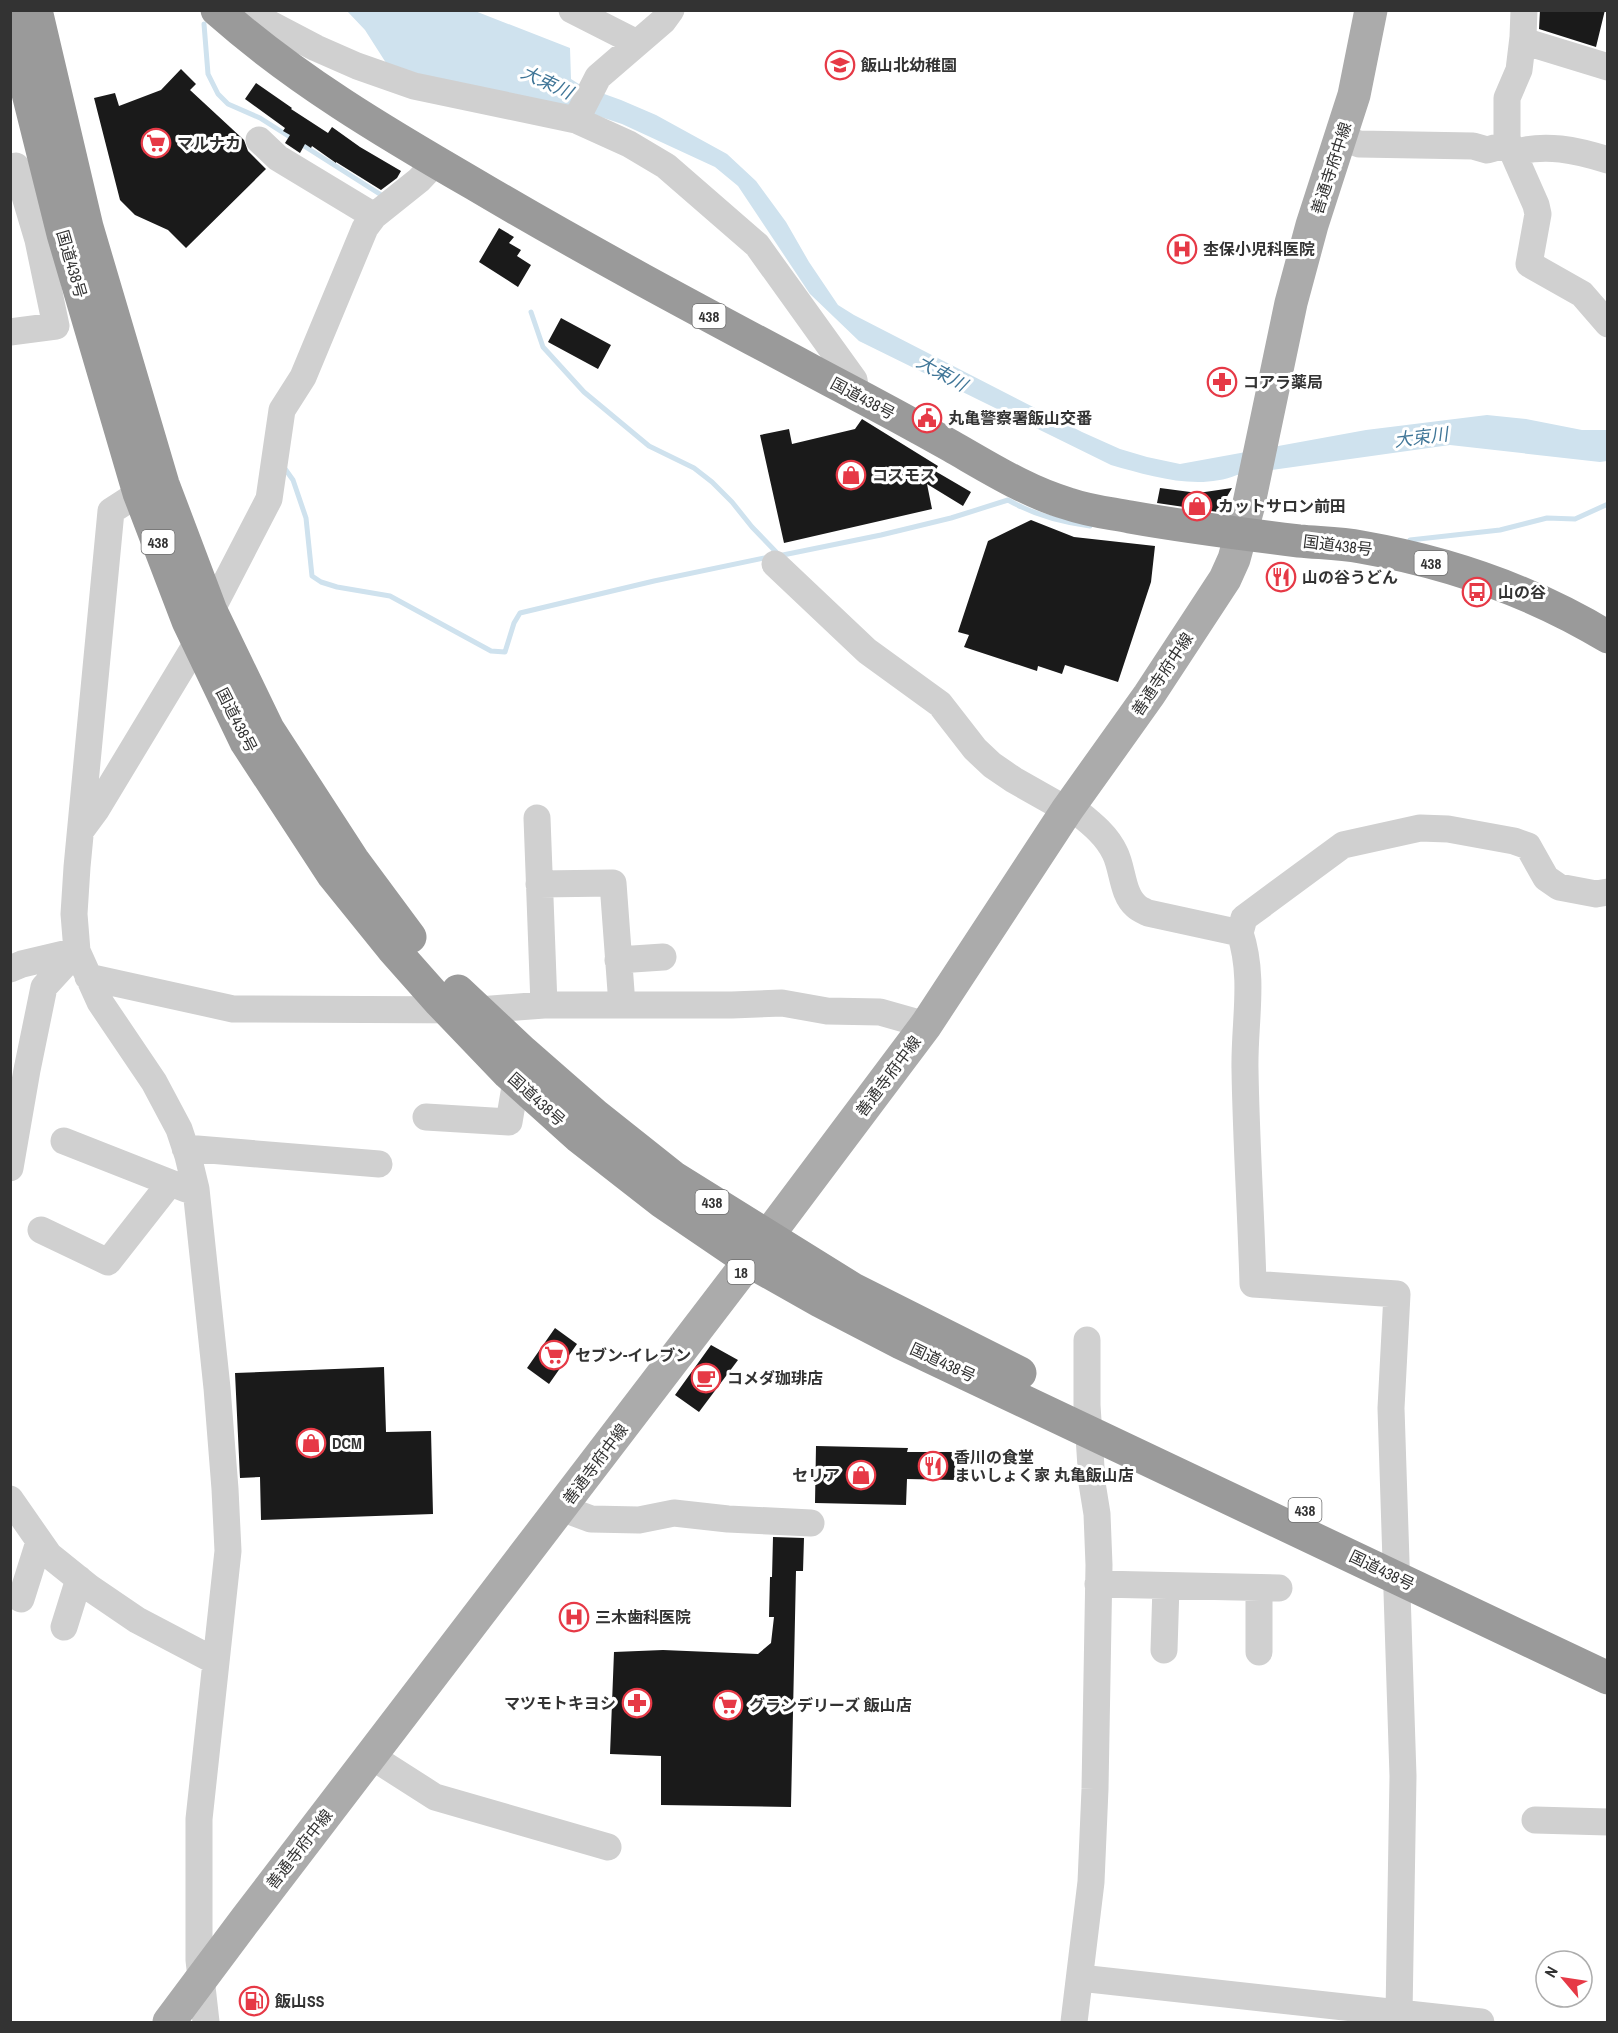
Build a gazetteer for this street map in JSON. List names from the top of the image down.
{
  "streets": {
    "highway": ["国道438号", "438"],
    "main road": ["善通寺府中線", "18"]
  },
  "crossings": [
    ["善通寺府中線", "国道438号"]
  ],
  "water": ["大束川"],
  "places": {
    "school or university": ["飯山北幼稚園"],
    "supermarket": ["マルナカ", "セブン-イレブン", "グランデリーズ 飯山店"],
    "hospital": ["杢保小児科医院", "三木歯科医院"],
    "pharmacy": ["コアラ薬局", "マツモトキヨシ"],
    "public building": ["丸亀警察署飯山交番"],
    "shop": [
      "コスモス",
      "カットサロン前田",
      "DCM",
      "セリア"
    ],
    "restaurant": ["山の谷うどん", "香川の食堂 まいしょく家 丸亀飯山店"],
    "bus stop": ["山の谷"],
    "cafe": ["コメダ珈琲店"],
    "fuel station": ["飯山SS"]
  },
  "north": "top left"
}
